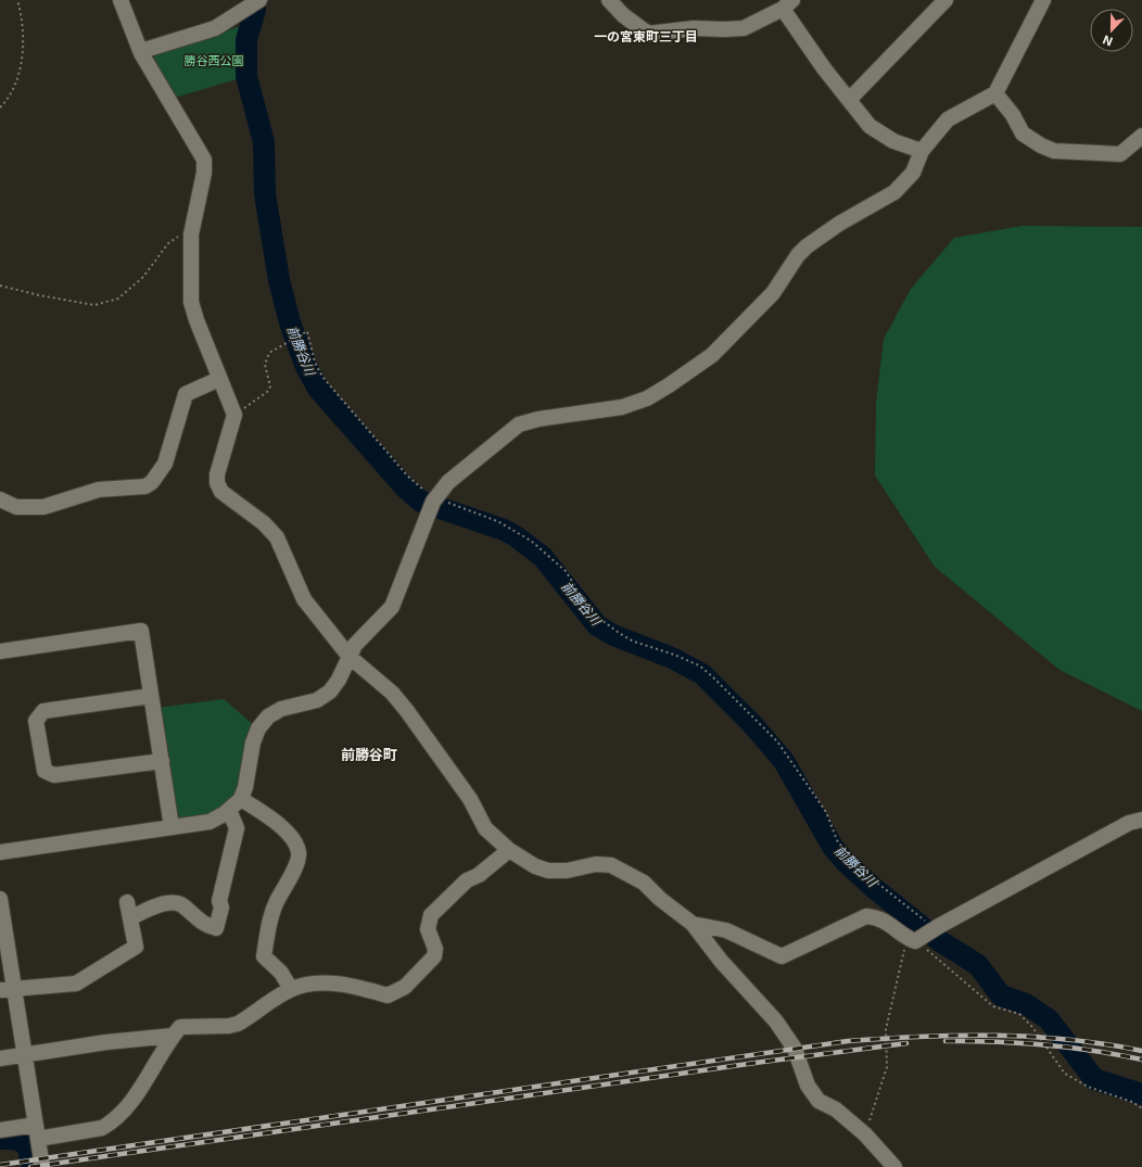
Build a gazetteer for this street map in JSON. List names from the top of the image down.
{
  "districts": ["一の宮東町三丁目", "前勝谷町"],
  "water": ["前勝谷川"],
  "parks": ["勝谷西公園"],
  "north": "bottom"
}
